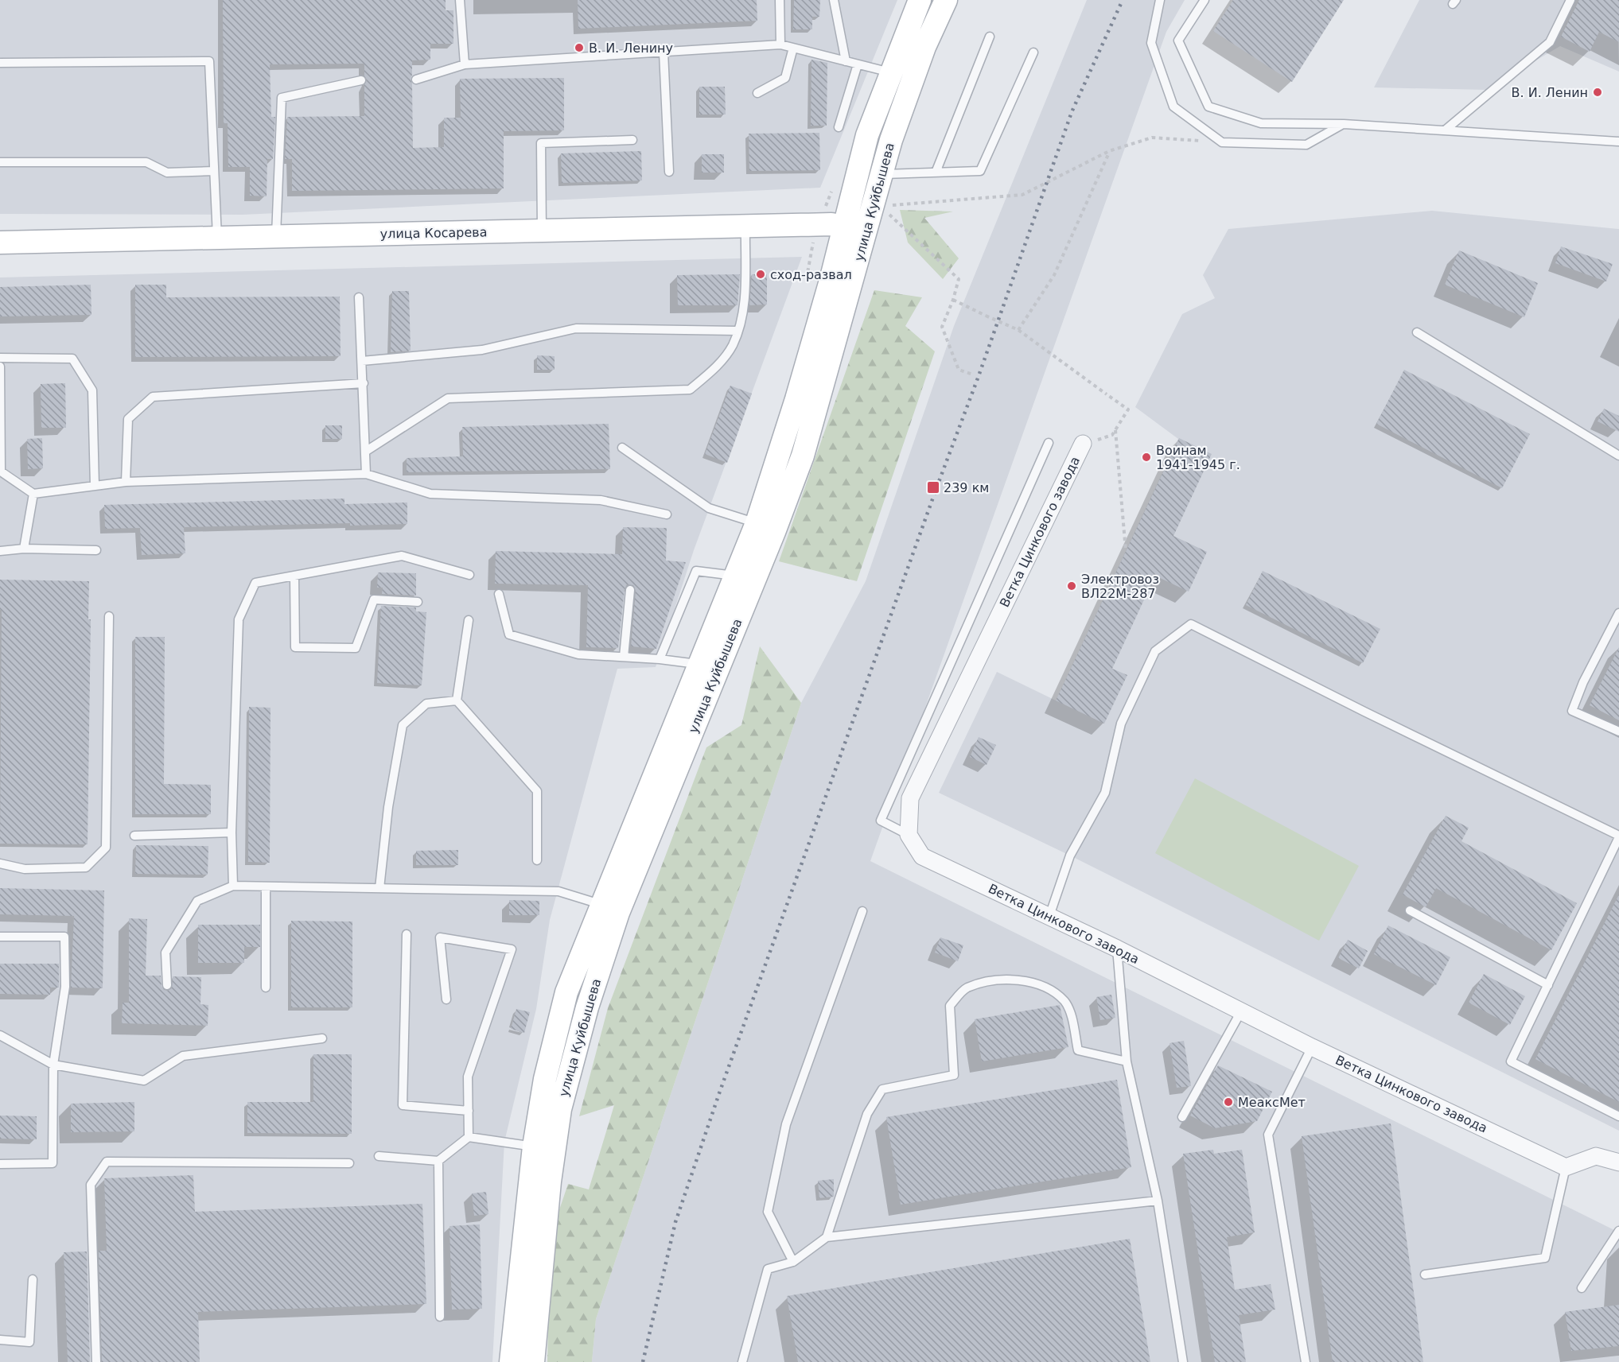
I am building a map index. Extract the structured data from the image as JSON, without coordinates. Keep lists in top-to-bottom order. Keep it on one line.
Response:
{"streets":{"main road":["улица Куйбышева","улица Косарева"],"street":["Ветка Цинкового завода"]},"crossings":[["улица Куйбышева","улица Косарева"]],"places":{"other":["В. И. Ленину","В. И. Ленин","сход-развал","Воинам 1941-1945 г.","Электровоз ВЛ22М-287","МеаксМет"],"transit":["239 км"]}}
